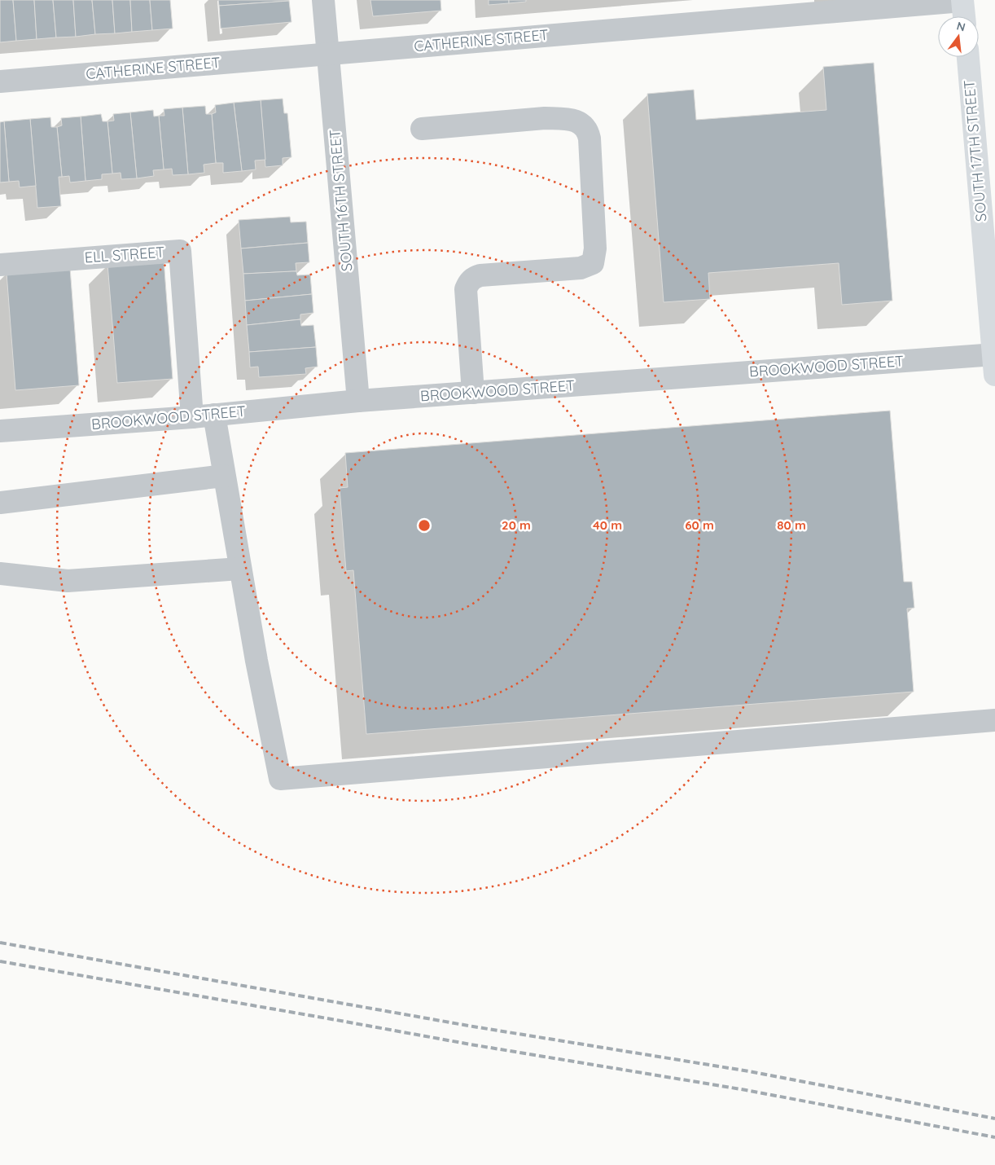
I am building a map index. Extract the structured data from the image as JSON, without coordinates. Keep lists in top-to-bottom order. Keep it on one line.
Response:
{"streets":{"main road":["SOUTH 17TH STREET"],"street":["CATHERINE STREET","SOUTH 16TH STREET","ELL STREET","BROOKWOOD STREET"]},"crossings":[["CATHERINE STREET","SOUTH 16TH STREET"],["SOUTH 17TH STREET","BROOKWOOD STREET"],["SOUTH 16TH STREET","BROOKWOOD STREET"],["ELL STREET","BROOKWOOD STREET"]],"north":"top","rings":["20 m","40 m","60 m","80 m"]}
